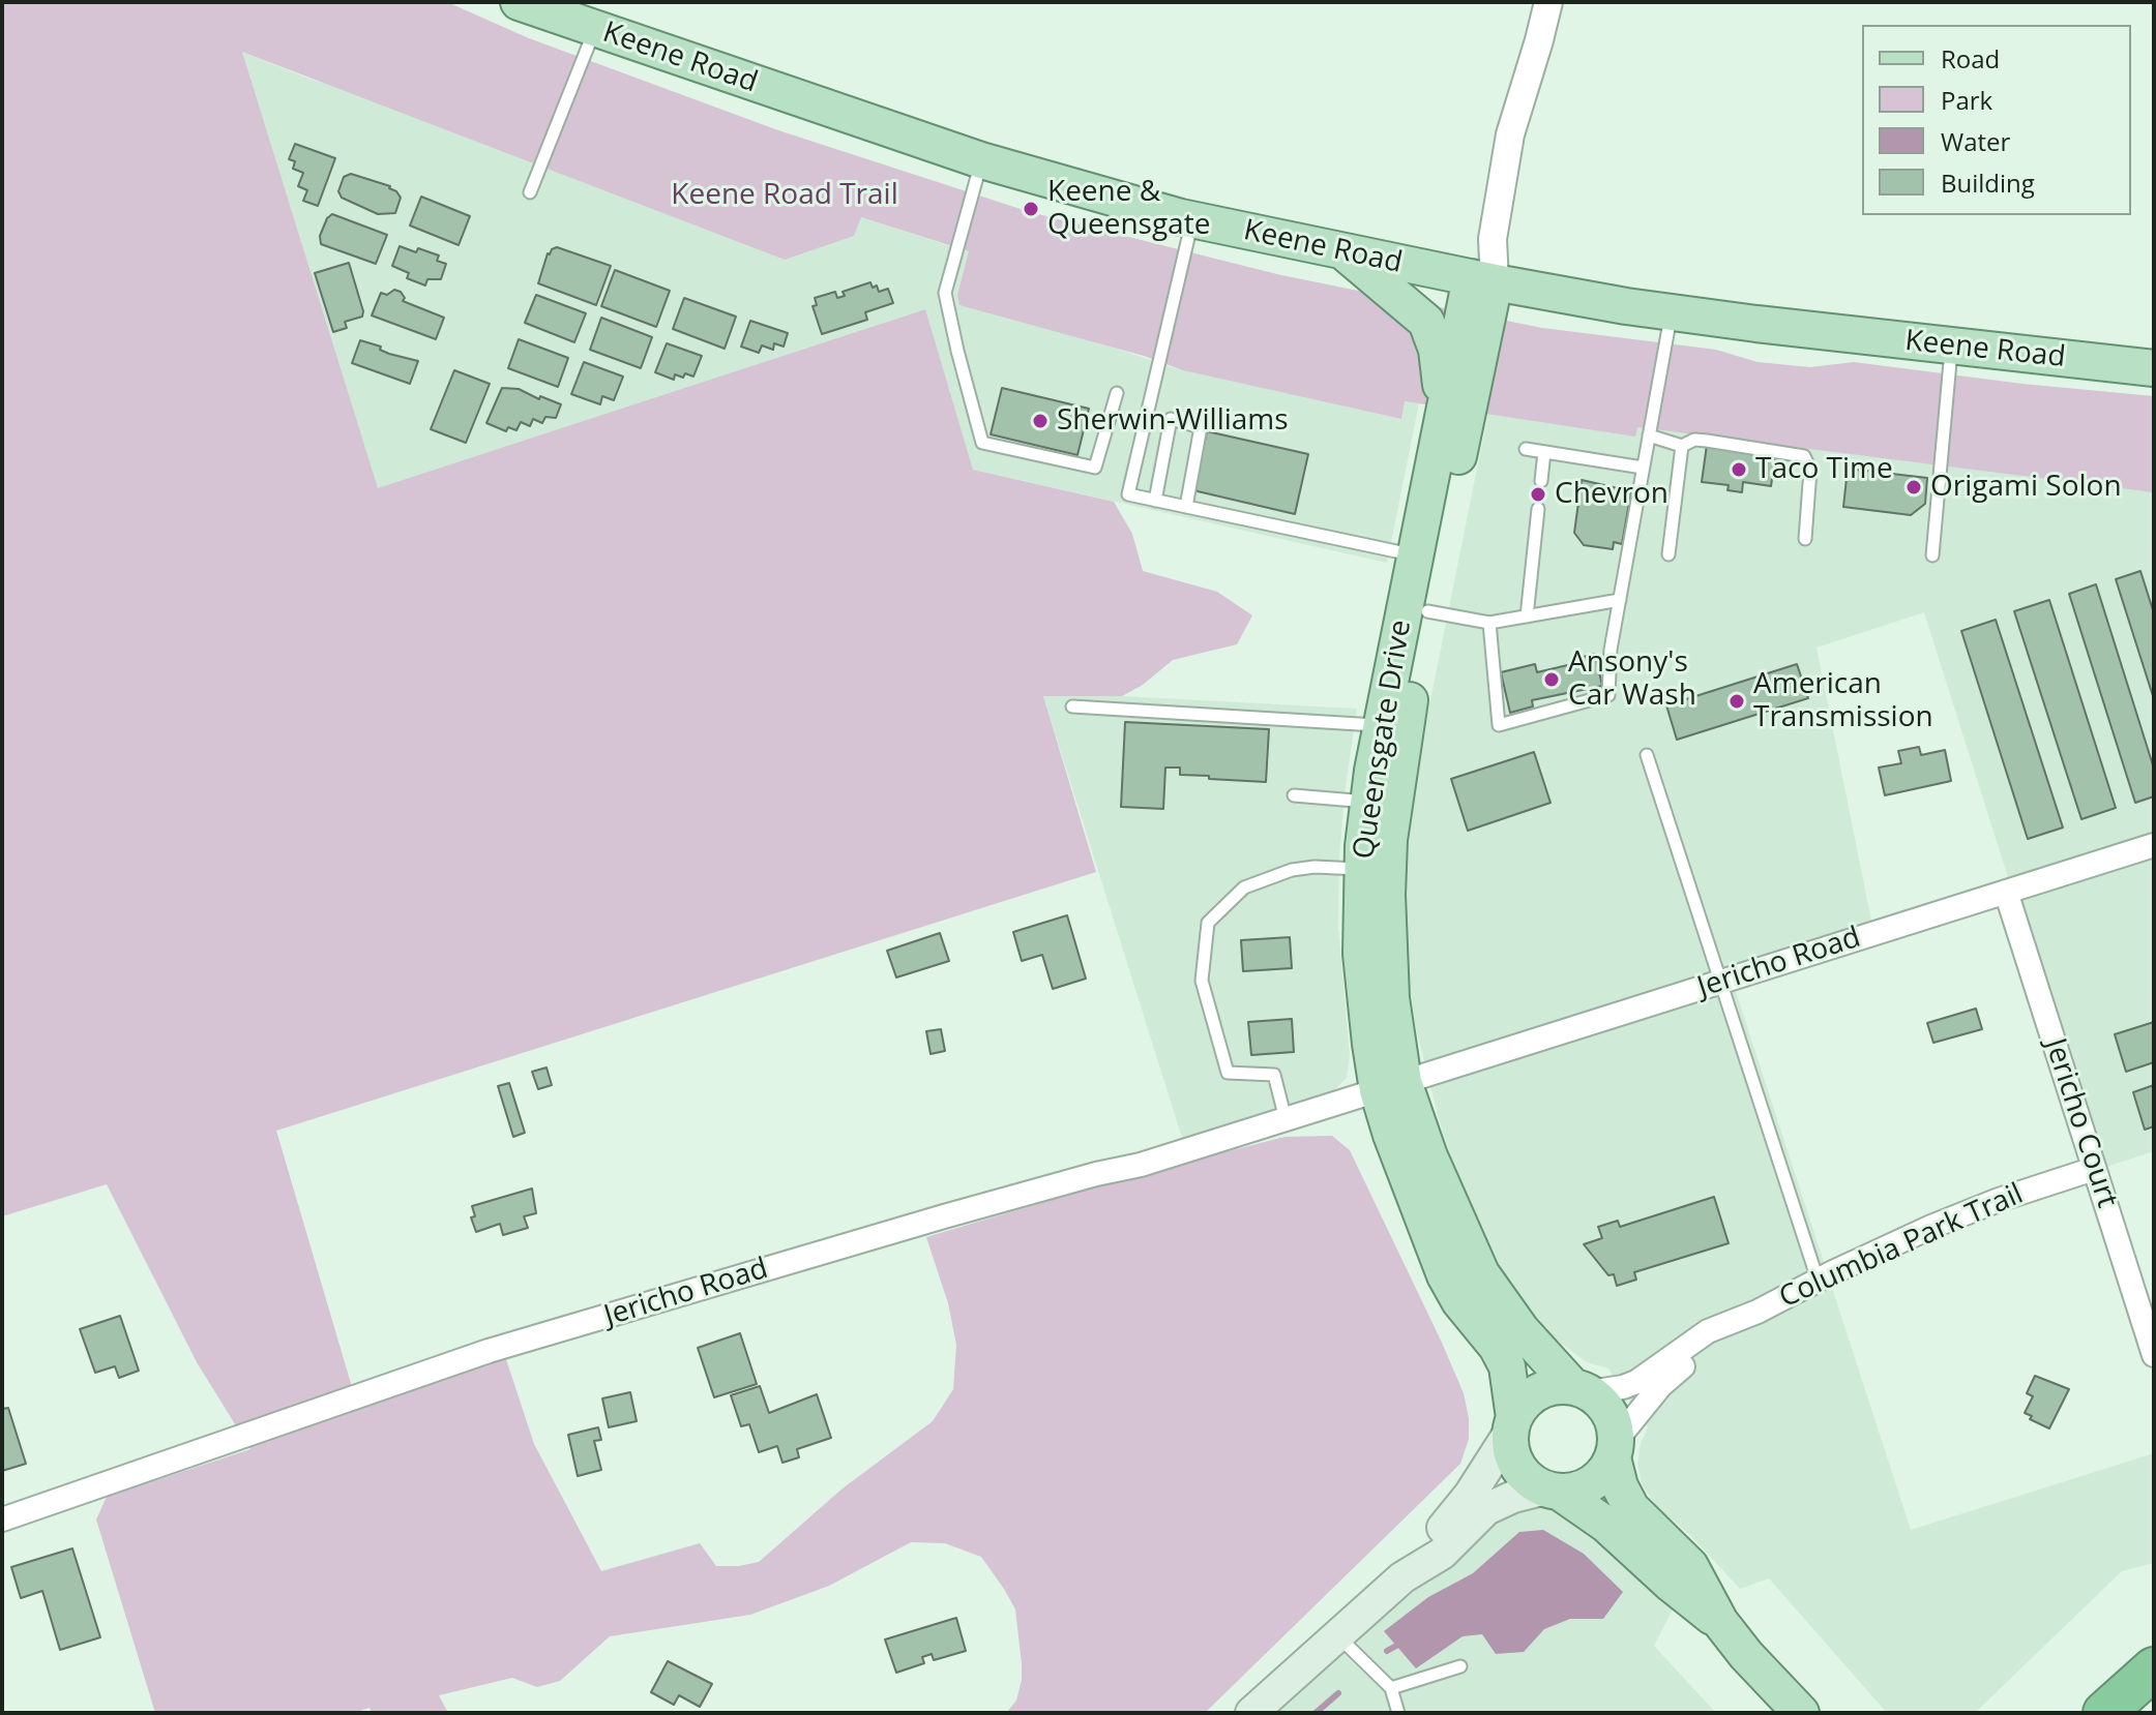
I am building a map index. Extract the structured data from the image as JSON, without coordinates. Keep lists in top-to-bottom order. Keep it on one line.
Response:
{"streets":{"main road":["Keene Road","Queensgate Drive"],"street":["Jericho Road","Jericho Court","Columbia Park Trail"]},"crossings":[["Keene Road","Queensgate Drive"],["Queensgate Drive","Jericho Road"],["Queensgate Drive","Columbia Park Trail"],["Jericho Road","Jericho Court"],["Jericho Court","Columbia Park Trail"]],"parks":["Keene Road Trail"],"places":["Keene & Queensgate","Sherwin-Williams","Taco Time","Origami Solon","Chevron","Ansony's Car Wash","American Transmission"],"legend":["Road","Park","Water","Building"]}
